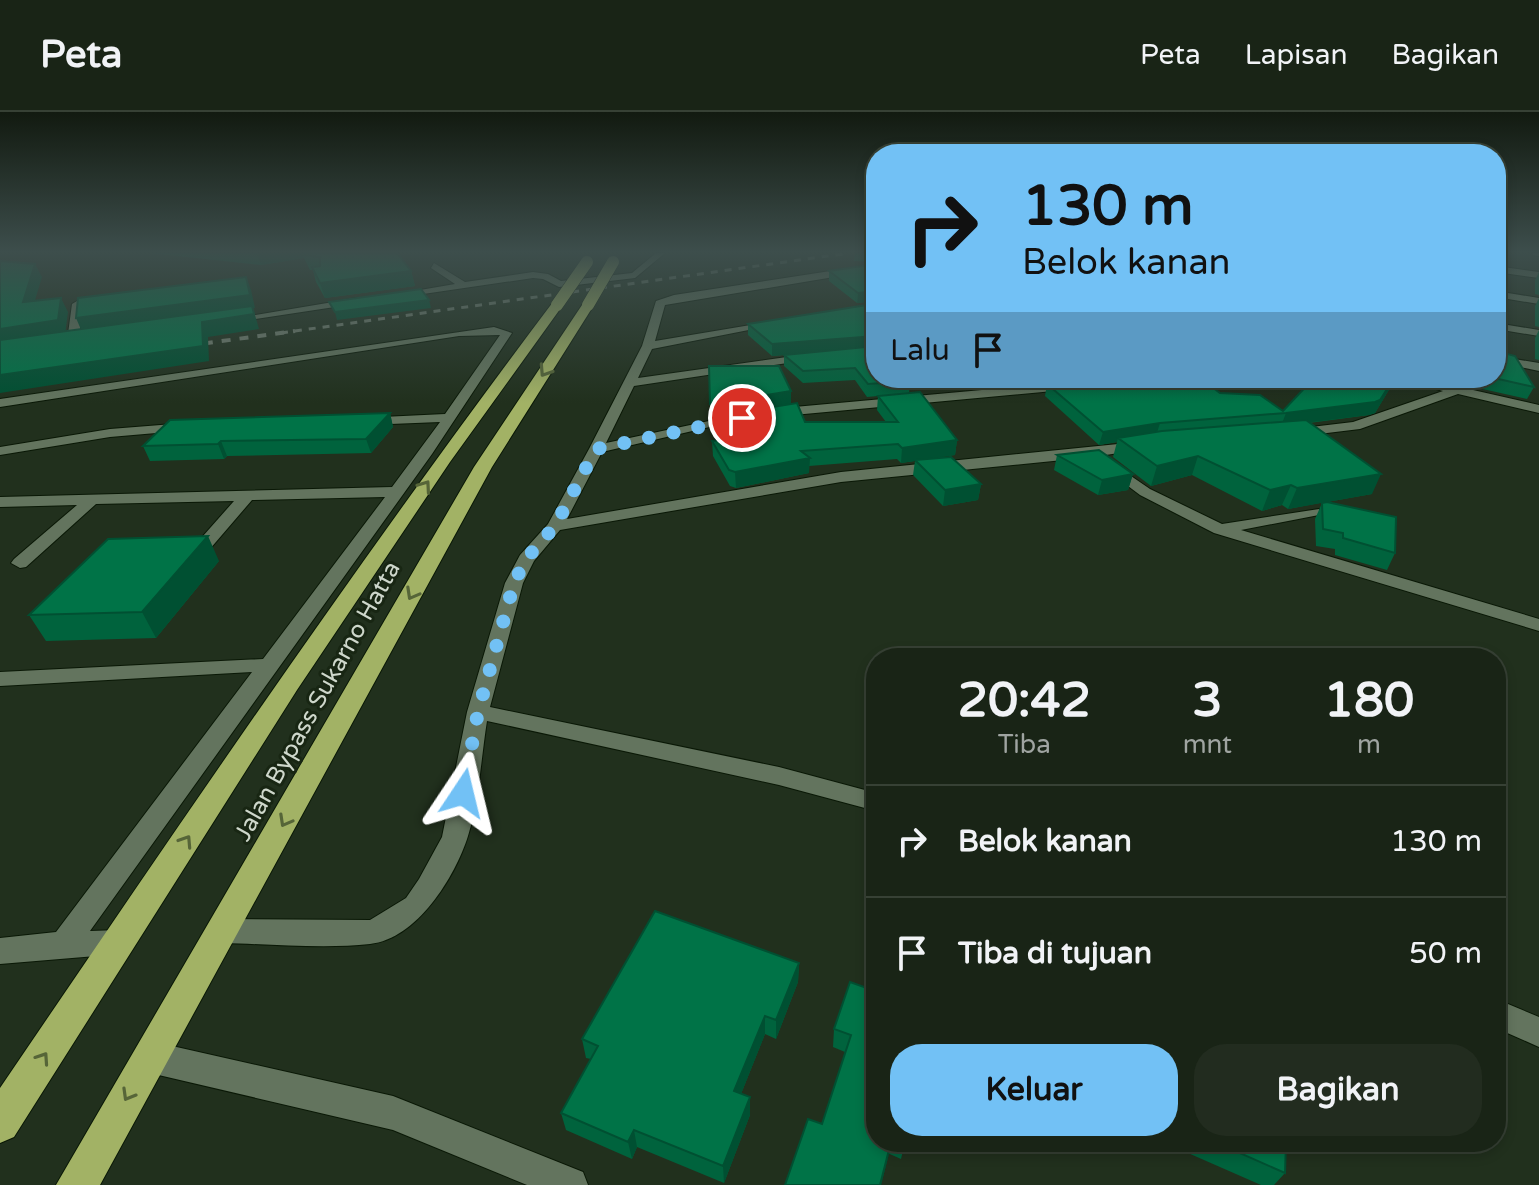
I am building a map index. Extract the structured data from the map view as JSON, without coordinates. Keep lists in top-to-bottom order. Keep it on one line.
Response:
{"streets":{"highway":["Jalan Bypass Sukarno Hatta"]},"page":{"header":"Peta","nav":["Peta","Lapisan","Bagikan"],"turn":["130 m","Belok kanan"],"then":"Lalu","eta":["20:42","Tiba","3","mnt","180","m"],"list":[{"name":"Belok kanan","value":"130 m"},{"name":"Tiba di tujuan","value":"50 m"}],"buttons":["Keluar","Bagikan"]}}
